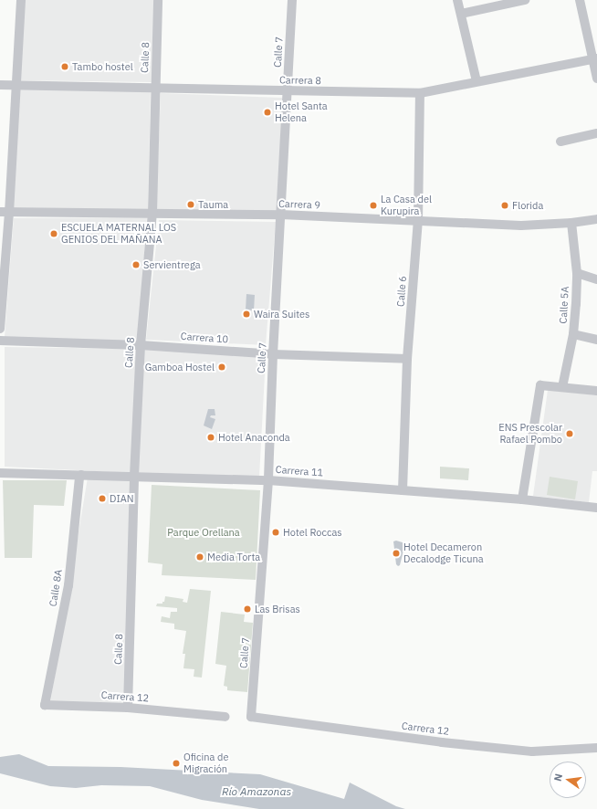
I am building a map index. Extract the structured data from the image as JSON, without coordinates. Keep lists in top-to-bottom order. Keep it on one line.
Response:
{"streets":{"street":["Calle 7","Calle 8","Carrera 8","Carrera 9","Calle 6","Calle 5A","Carrera 10","Carrera 11","Calle 8A","Carrera 12"]},"crossings":[["Calle 7","Carrera 8"],["Calle 7","Carrera 9"],["Calle 7","Carrera 10"],["Calle 7","Carrera 11"],["Calle 7","Carrera 12"],["Calle 8","Carrera 8"],["Calle 8","Carrera 9"],["Calle 8","Carrera 10"],["Calle 8","Carrera 11"],["Calle 8","Carrera 12"],["Carrera 8","Calle 6"],["Carrera 9","Calle 6"],["Carrera 9","Calle 5A"],["Calle 6","Carrera 10"],["Calle 6","Carrera 11"],["Carrera 11","Calle 8A"],["Calle 8A","Carrera 12"]],"water":["Río Amazonas"],"parks":["Parque Orellana"],"places":["Tambo hostel","Hotel Santa Helena","Tauma","La Casa del Kurupira","Florida","ESCUELA MATERNAL LOS GENIOS DEL MAÑANA","Servientrega","Waira Suites","Gamboa Hostel","ENS Prescolar Rafael Pombo","Hotel Anaconda","DIAN","Hotel Roccas","Hotel Decameron Decalodge Ticuna","Media Torta","Las Brisas","Oficina de Migración"],"north":"left"}
